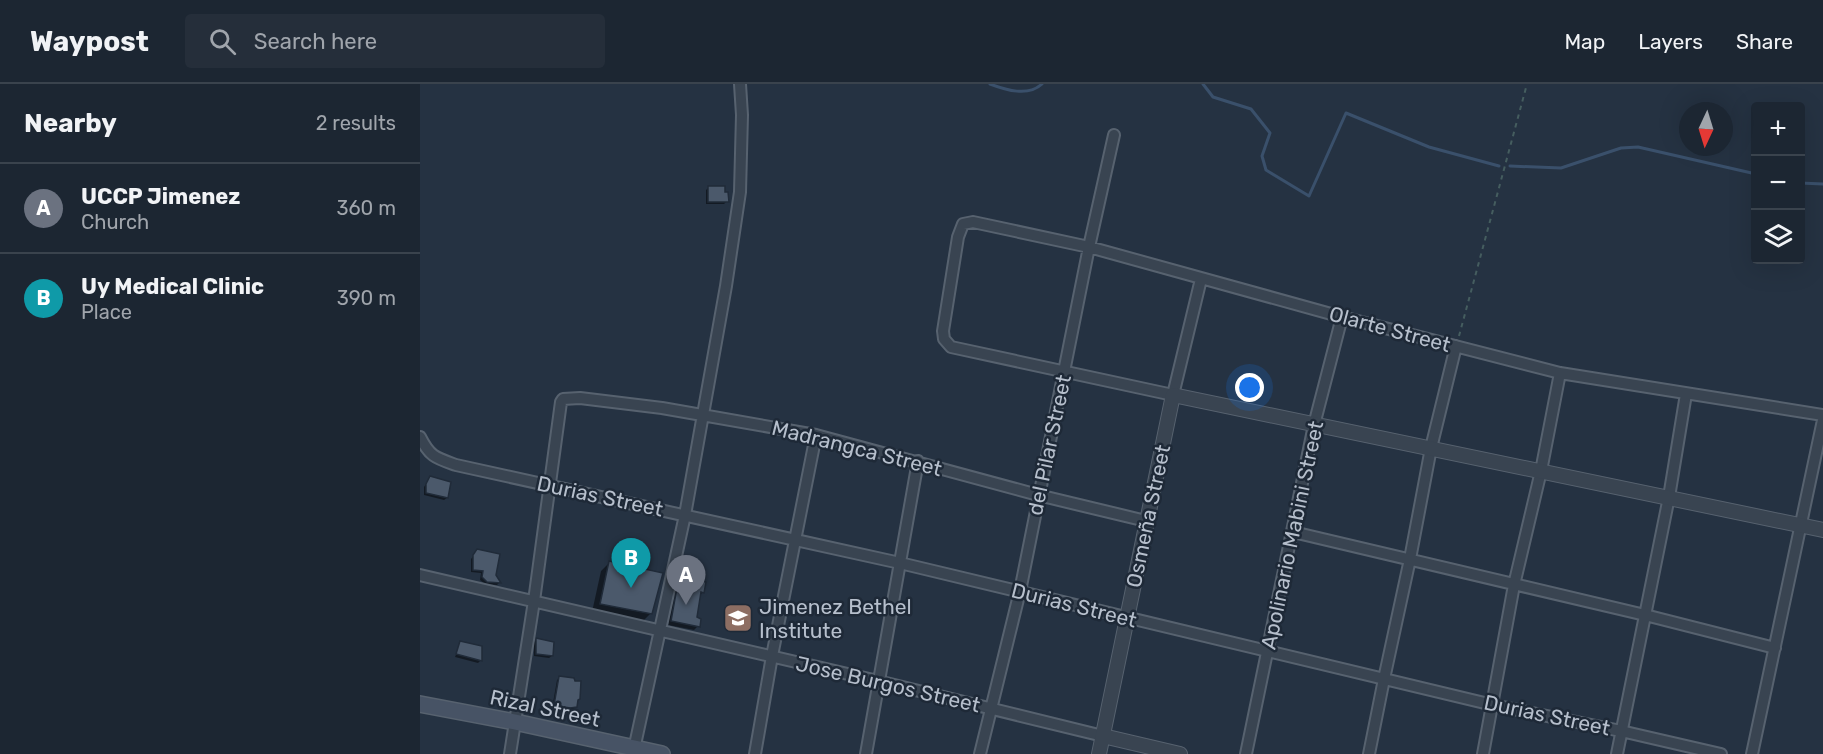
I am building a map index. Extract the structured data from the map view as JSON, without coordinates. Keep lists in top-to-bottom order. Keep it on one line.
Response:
{"streets":{"main road":["Rizal Street"],"street":["Olarte Street","del Pilar Street","Madrangca Street","Durias Street","Osmeña Street","Apolinario Mabini Street","Jose Burgos Street"]},"crossings":[["Olarte Street","del Pilar Street"],["Olarte Street","Osmeña Street"],["Olarte Street","Apolinario Mabini Street"],["del Pilar Street","Madrangca Street"],["del Pilar Street","Durias Street"],["del Pilar Street","Jose Burgos Street"],["Madrangca Street","Durias Street"],["Madrangca Street","Osmeña Street"],["Durias Street","Osmeña Street"],["Durias Street","Apolinario Mabini Street"],["Osmeña Street","Jose Burgos Street"]],"places":{"school or university":["Jimenez Bethel Institute"]},"north":"bottom","page":{"header":"Waypost","search":"Search here","nav":["Map","Layers","Share"],"heading":["Nearby","2 results"],"map_buttons":["+","−"],"list":[{"mark":"A","name":"UCCP Jimenez","note":"Church","value":"360 m"},{"mark":"B","name":"Uy Medical Clinic","note":"Place","value":"390 m"}],"pins":["B","A"]}}
